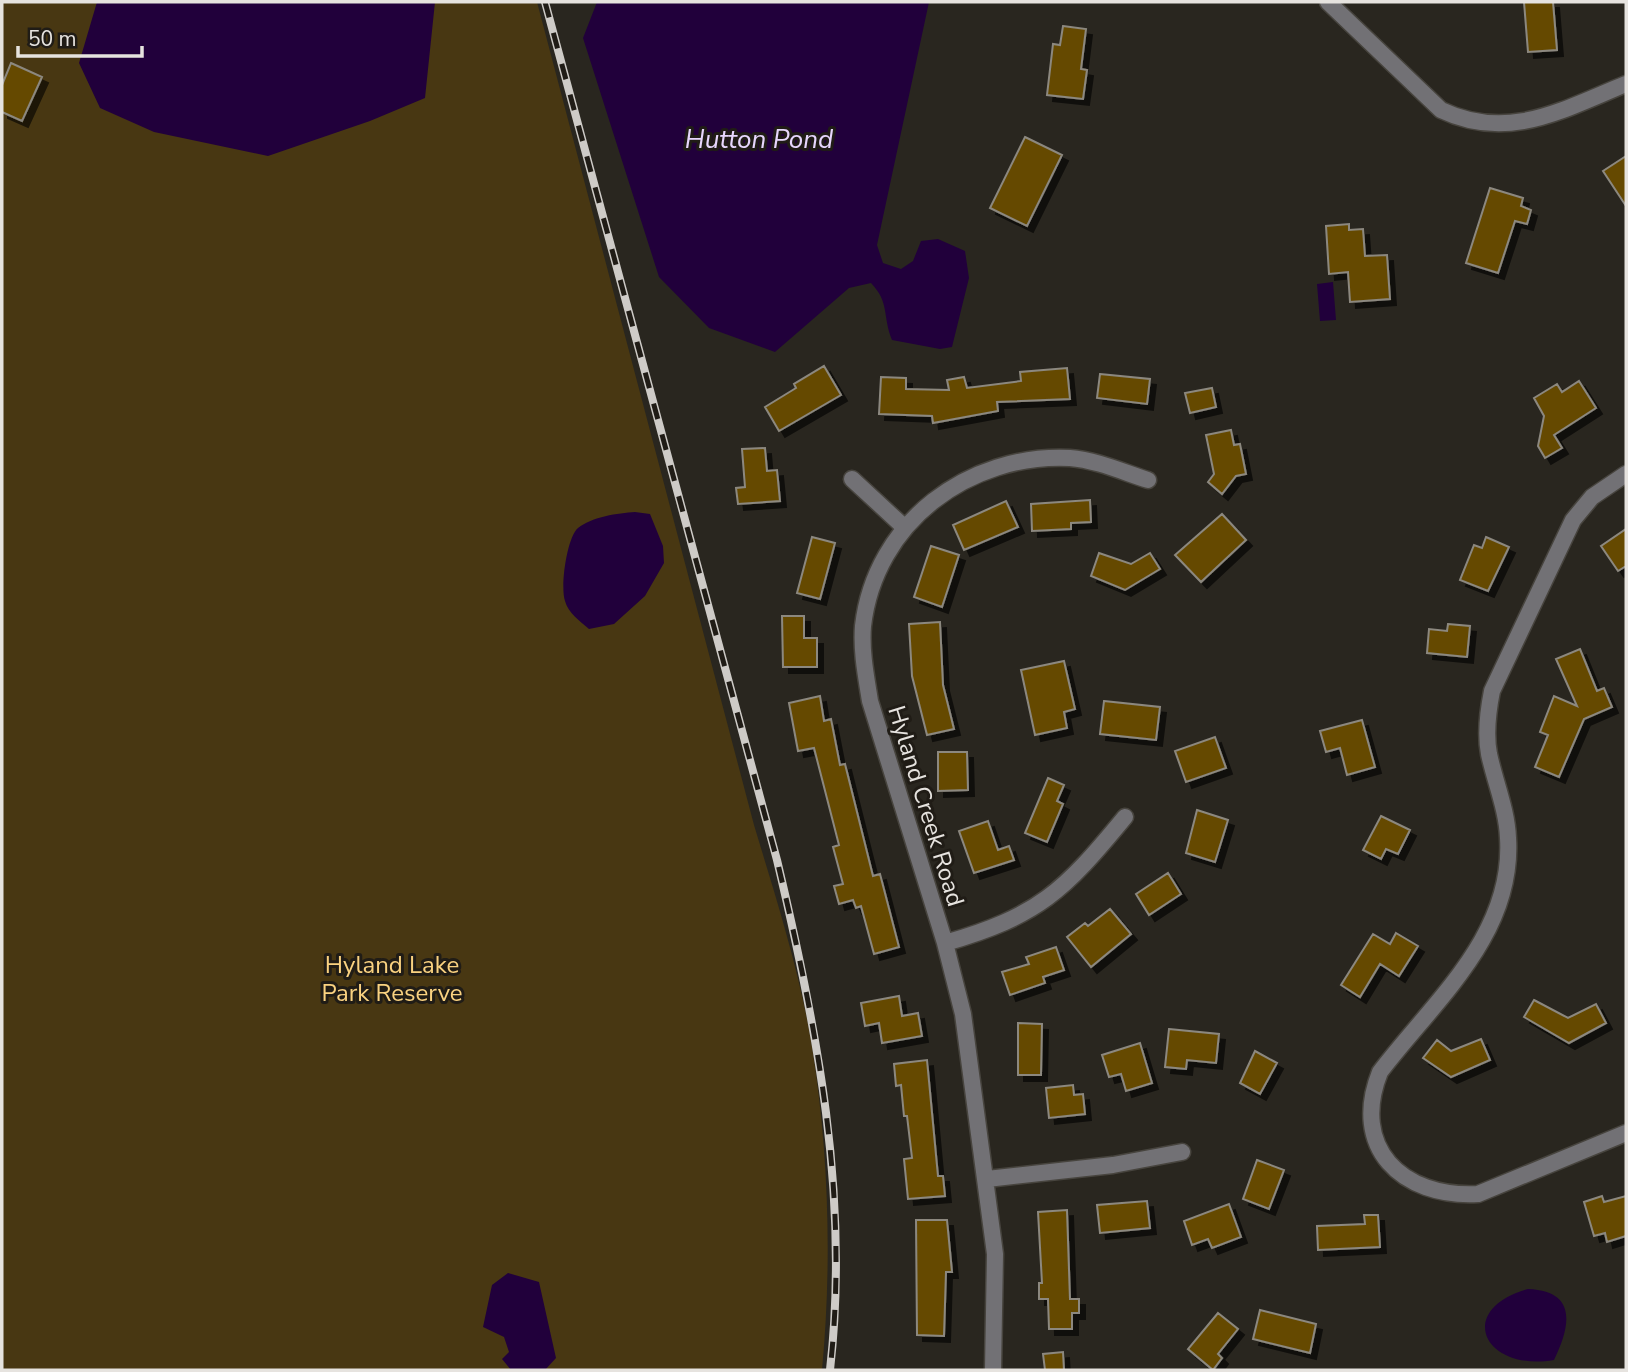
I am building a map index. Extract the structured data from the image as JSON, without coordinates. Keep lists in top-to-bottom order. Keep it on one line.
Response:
{"streets":{"street":["Hyland Creek Road"]},"water":["Hutton Pond"],"parks":["Hyland Lake Park Reserve"],"scale_bar":"50 m"}
